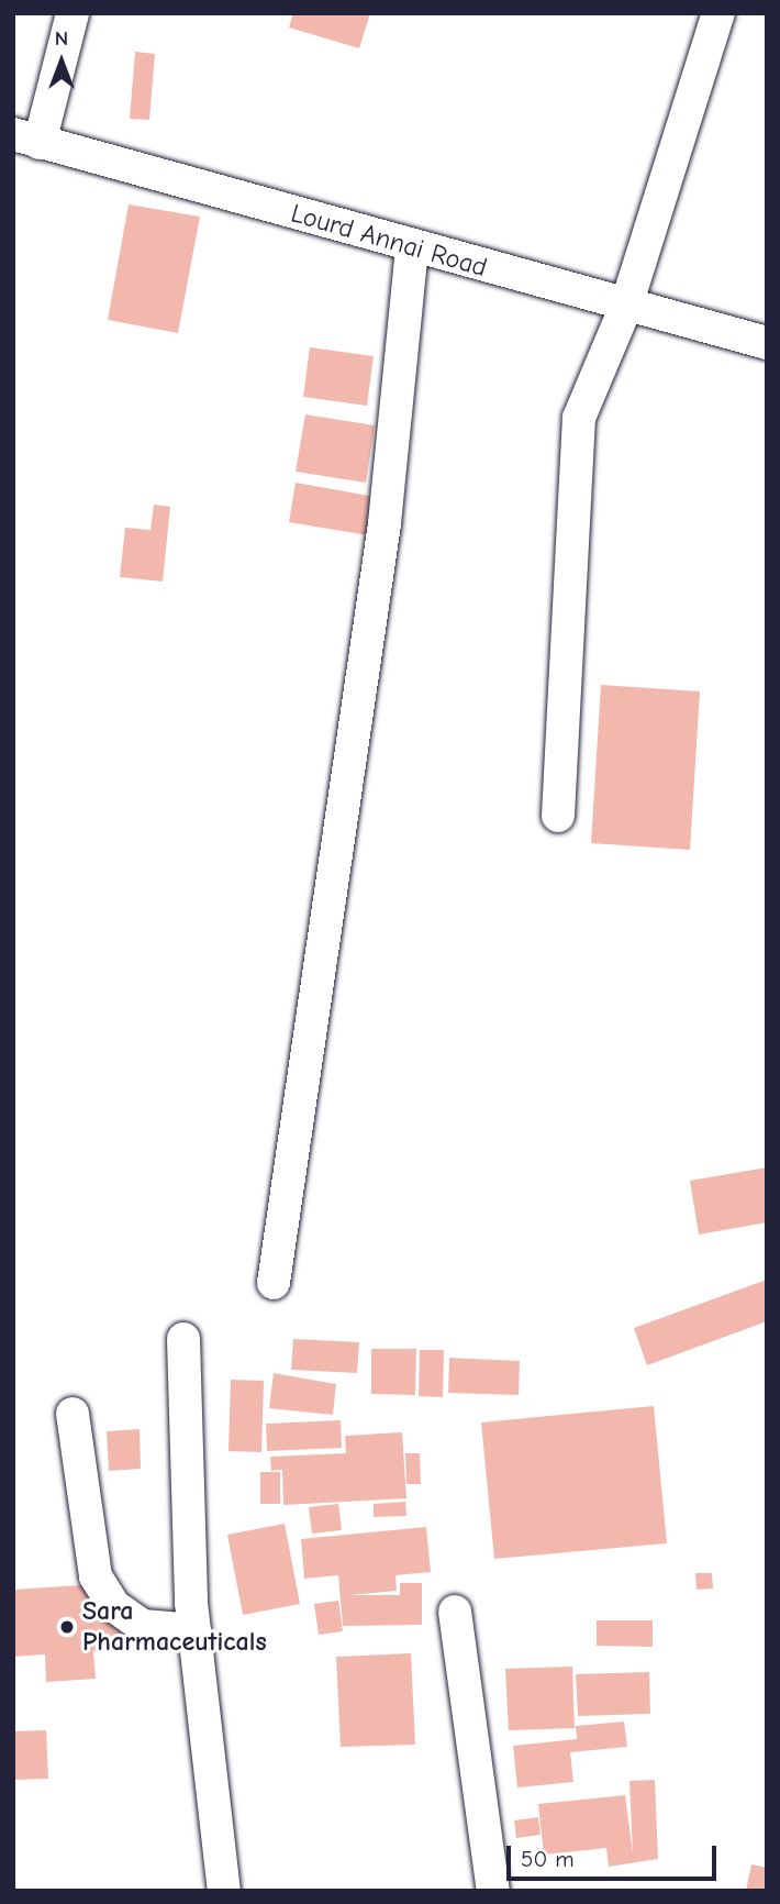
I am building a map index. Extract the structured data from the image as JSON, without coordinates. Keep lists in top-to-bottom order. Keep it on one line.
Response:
{"streets":{"street":["Lourd Annai Road"]},"places":["Sara Pharmaceuticals"],"scale_bar":"50 m","north":"top"}
